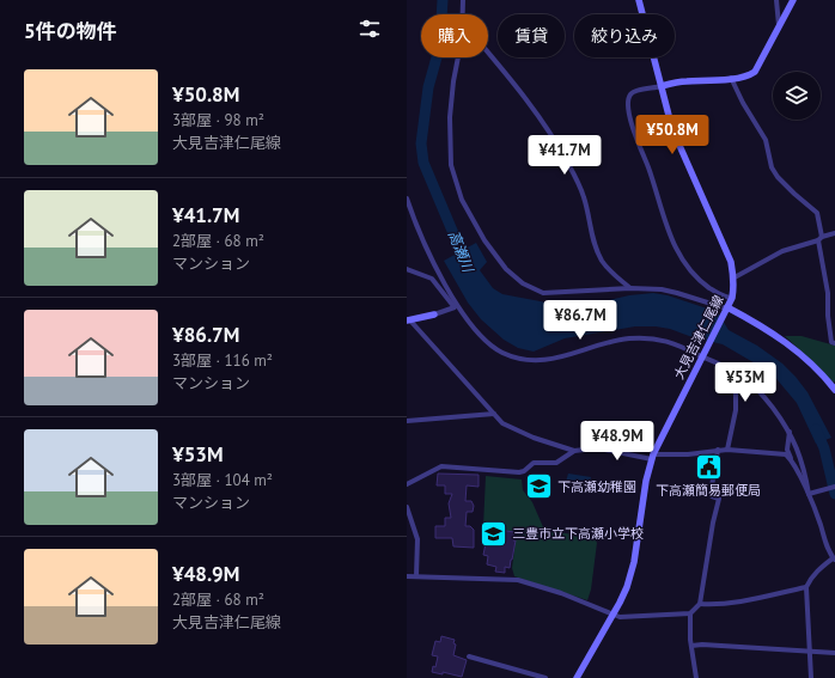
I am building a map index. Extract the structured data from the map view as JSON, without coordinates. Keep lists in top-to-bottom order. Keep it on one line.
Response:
{"streets":{"main road":["大見吉津仁尾線"]},"water":["高瀬川"],"places":{"public building":["下高瀬簡易郵便局"],"school or university":["下高瀬幼稚園","三豊市立下高瀬小学校"]},"page":{"heading":"5件の物件","chip":["購入","賃貸","絞り込み"],"list":[{"name":"¥50.8M","note":"3部屋 · 98 m² · 大見吉津仁尾線"},{"name":"¥41.7M","note":"2部屋 · 68 m² · マンション"},{"name":"¥86.7M","note":"3部屋 · 116 m² · マンション"},{"name":"¥53M","note":"3部屋 · 104 m² · マンション"},{"name":"¥48.9M","note":"2部屋 · 68 m² · 大見吉津仁尾線"}],"price":["¥50.8M","¥41.7M","¥86.7M","¥53M","¥48.9M"]}}
